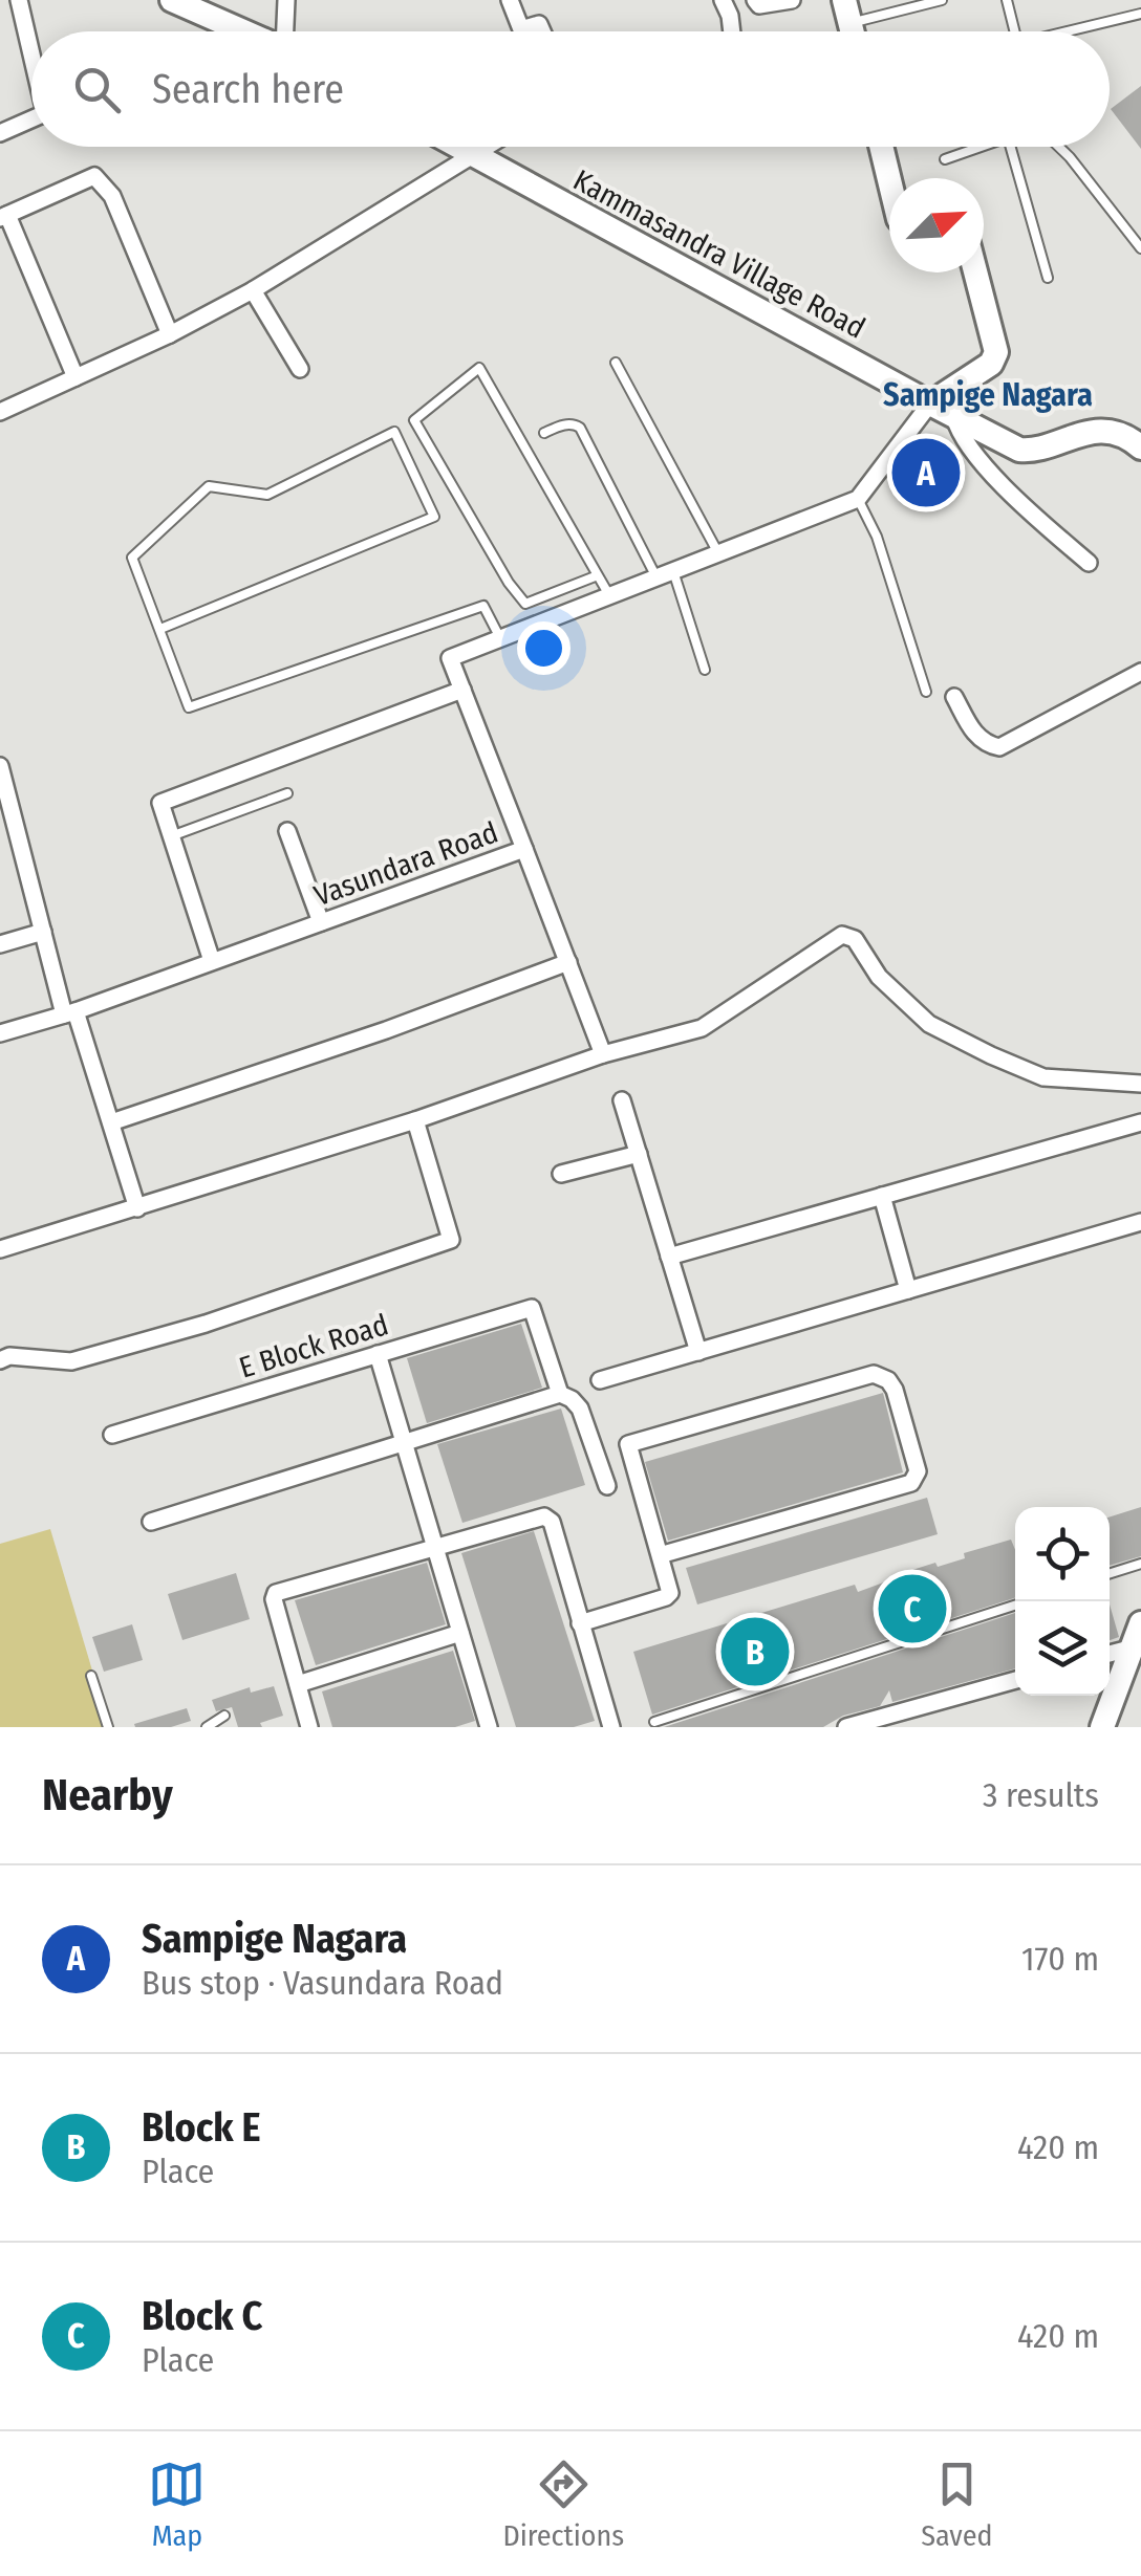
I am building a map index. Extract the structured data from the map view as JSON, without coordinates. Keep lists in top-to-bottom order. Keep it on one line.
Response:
{"streets":{"street":["Kammasandra Village Road","Vasundara Road","E Block Road"]},"districts":["Sampige Nagara"],"north":"top right","page":{"search":"Search here","pins":["A","C","B"],"heading":["Nearby","3 results"],"list":[{"mark":"A","name":"Sampige Nagara","note":"Bus stop · Vasundara Road","value":"170 m"},{"mark":"B","name":"Block E","note":"Place","value":"420 m"},{"mark":"C","name":"Block C","note":"Place","value":"420 m"}],"nav":["Map","Directions","Saved"]}}
